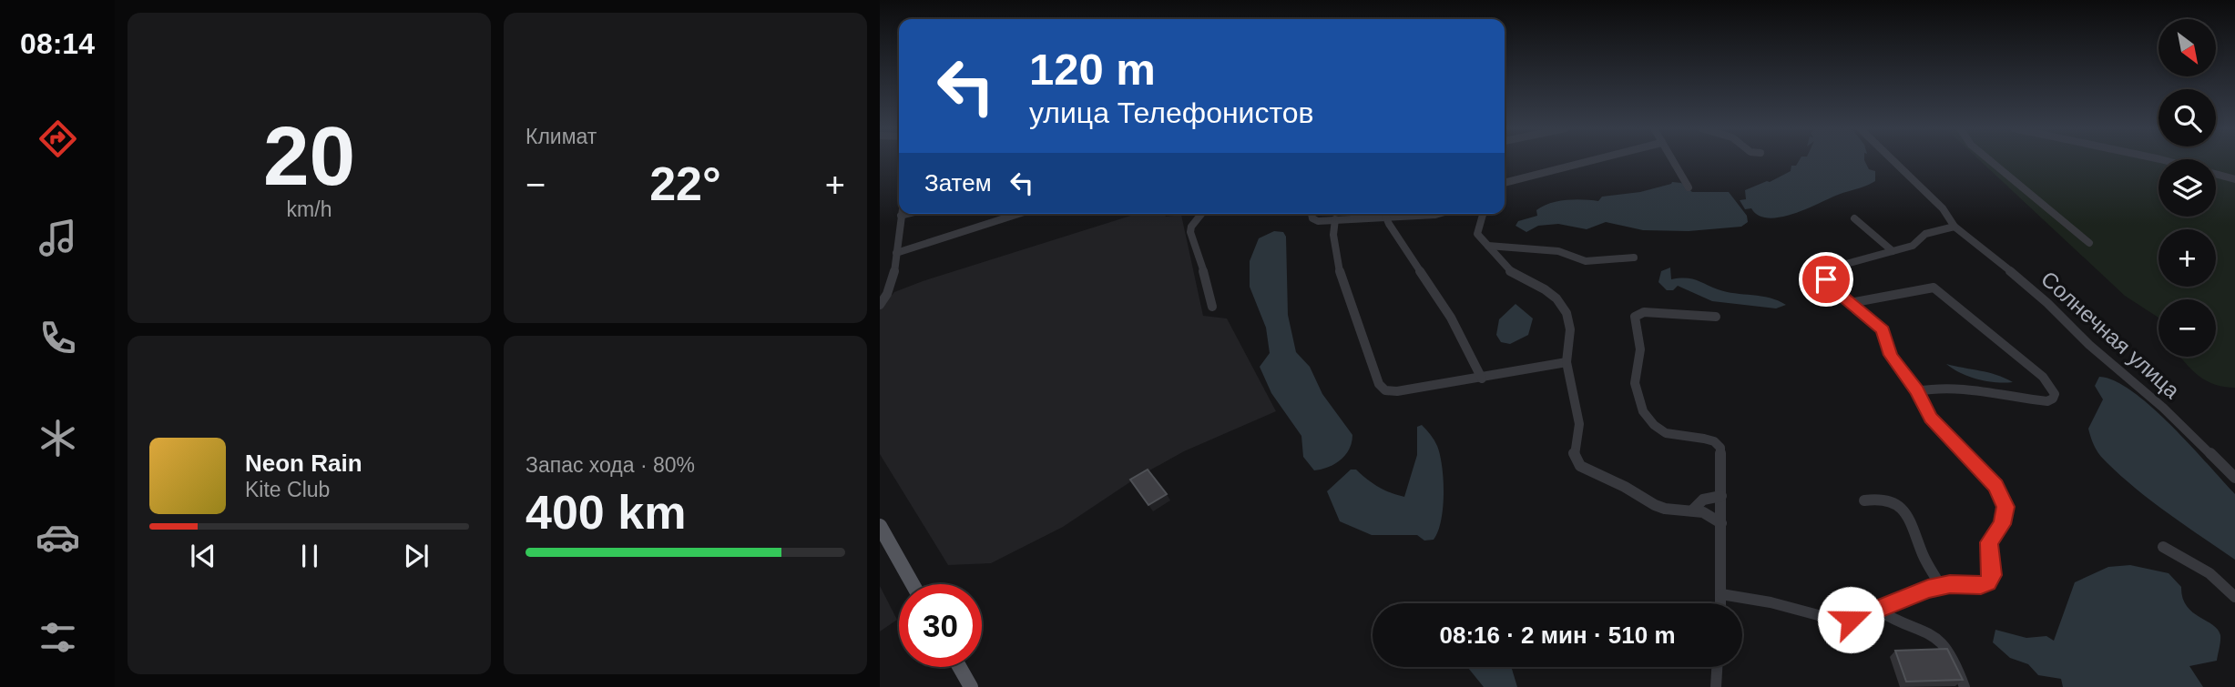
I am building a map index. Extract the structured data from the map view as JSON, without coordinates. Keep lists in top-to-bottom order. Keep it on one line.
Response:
{"streets":{"street":["Солнечная улица"]},"north":"bottom right","page":{"tabs":"08:14","tile":[["20","km/h"],"Климат",["Запас хода · 80%","400 km"]],"map_buttons":["+","−"],"turn":["120 m","улица Телефонистов"],"then":"Затем","heat":["−","22°","+"],"song":["Neon Rain","Kite Club"],"limit":"30","trip":"08:16 · 2 мин · 510 m"}}
